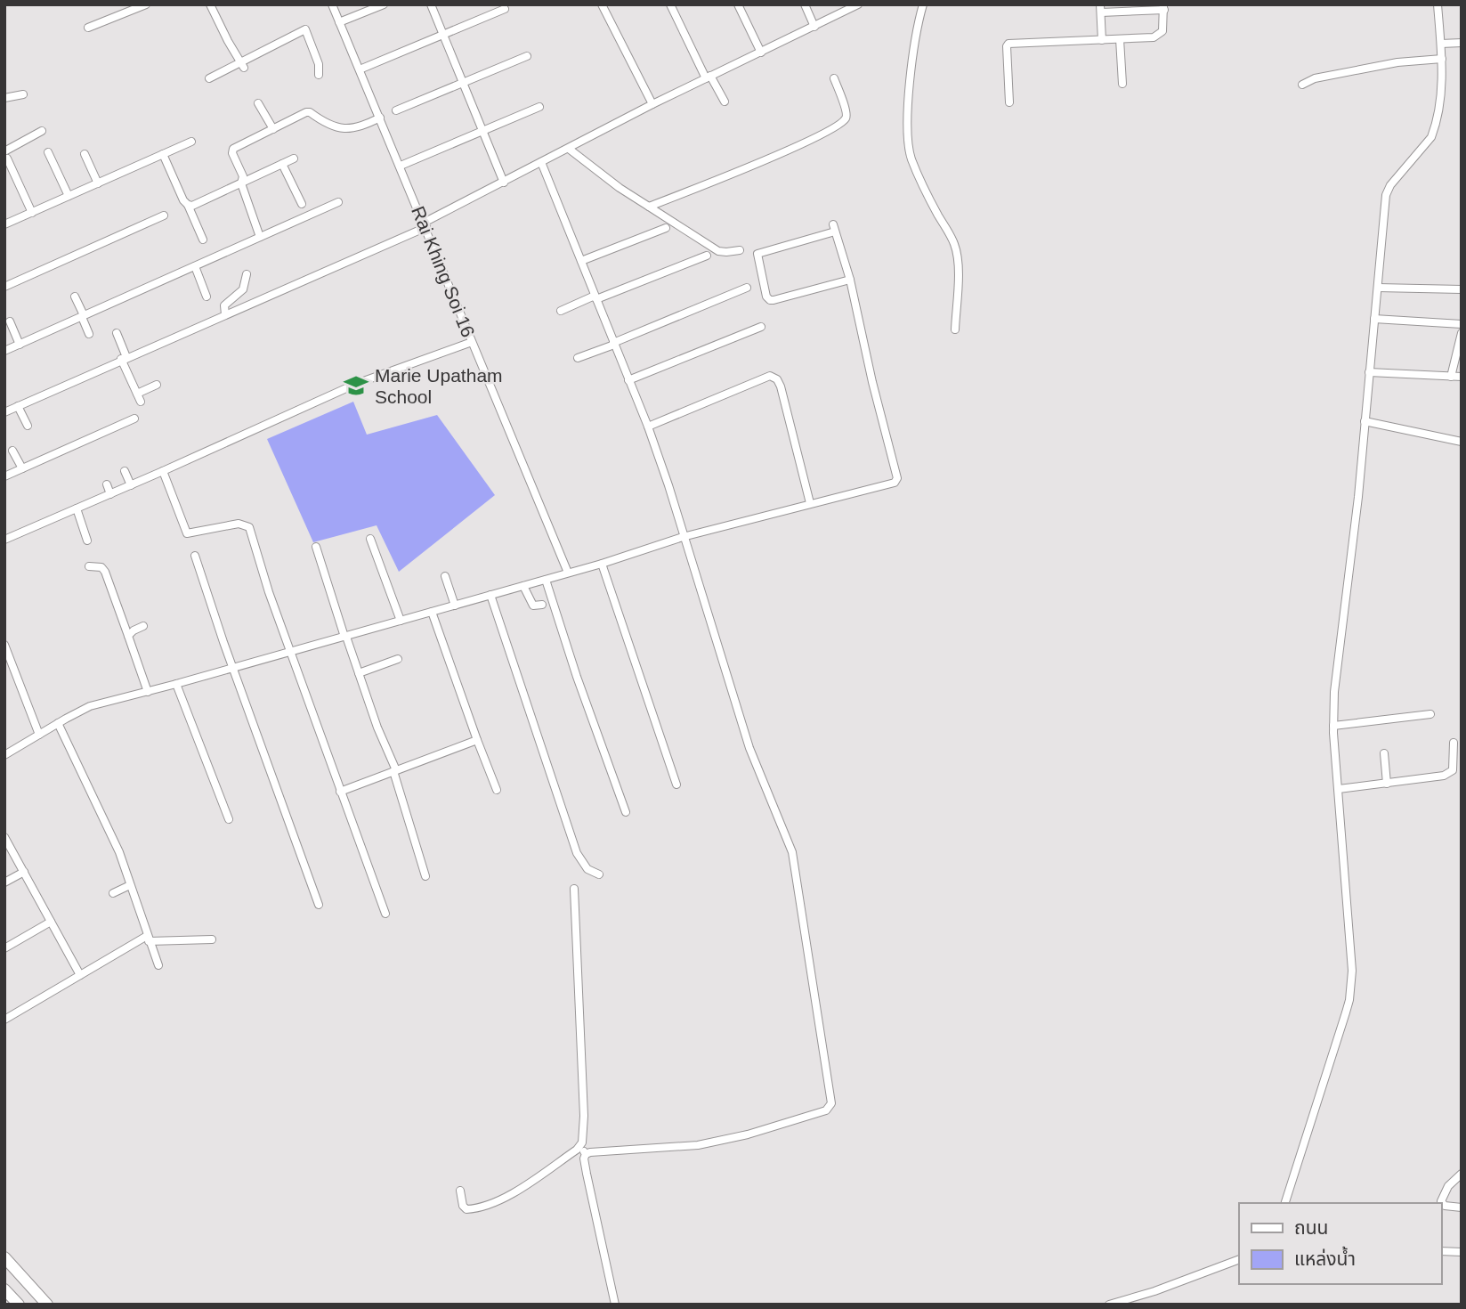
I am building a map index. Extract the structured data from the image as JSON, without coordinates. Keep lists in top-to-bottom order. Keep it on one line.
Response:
{"streets":{"street":["Rai Khing Soi 16"]},"places":{"school or university":["Marie Upatham School"]},"legend":["ถนน","แหล่งน้ำ"]}
